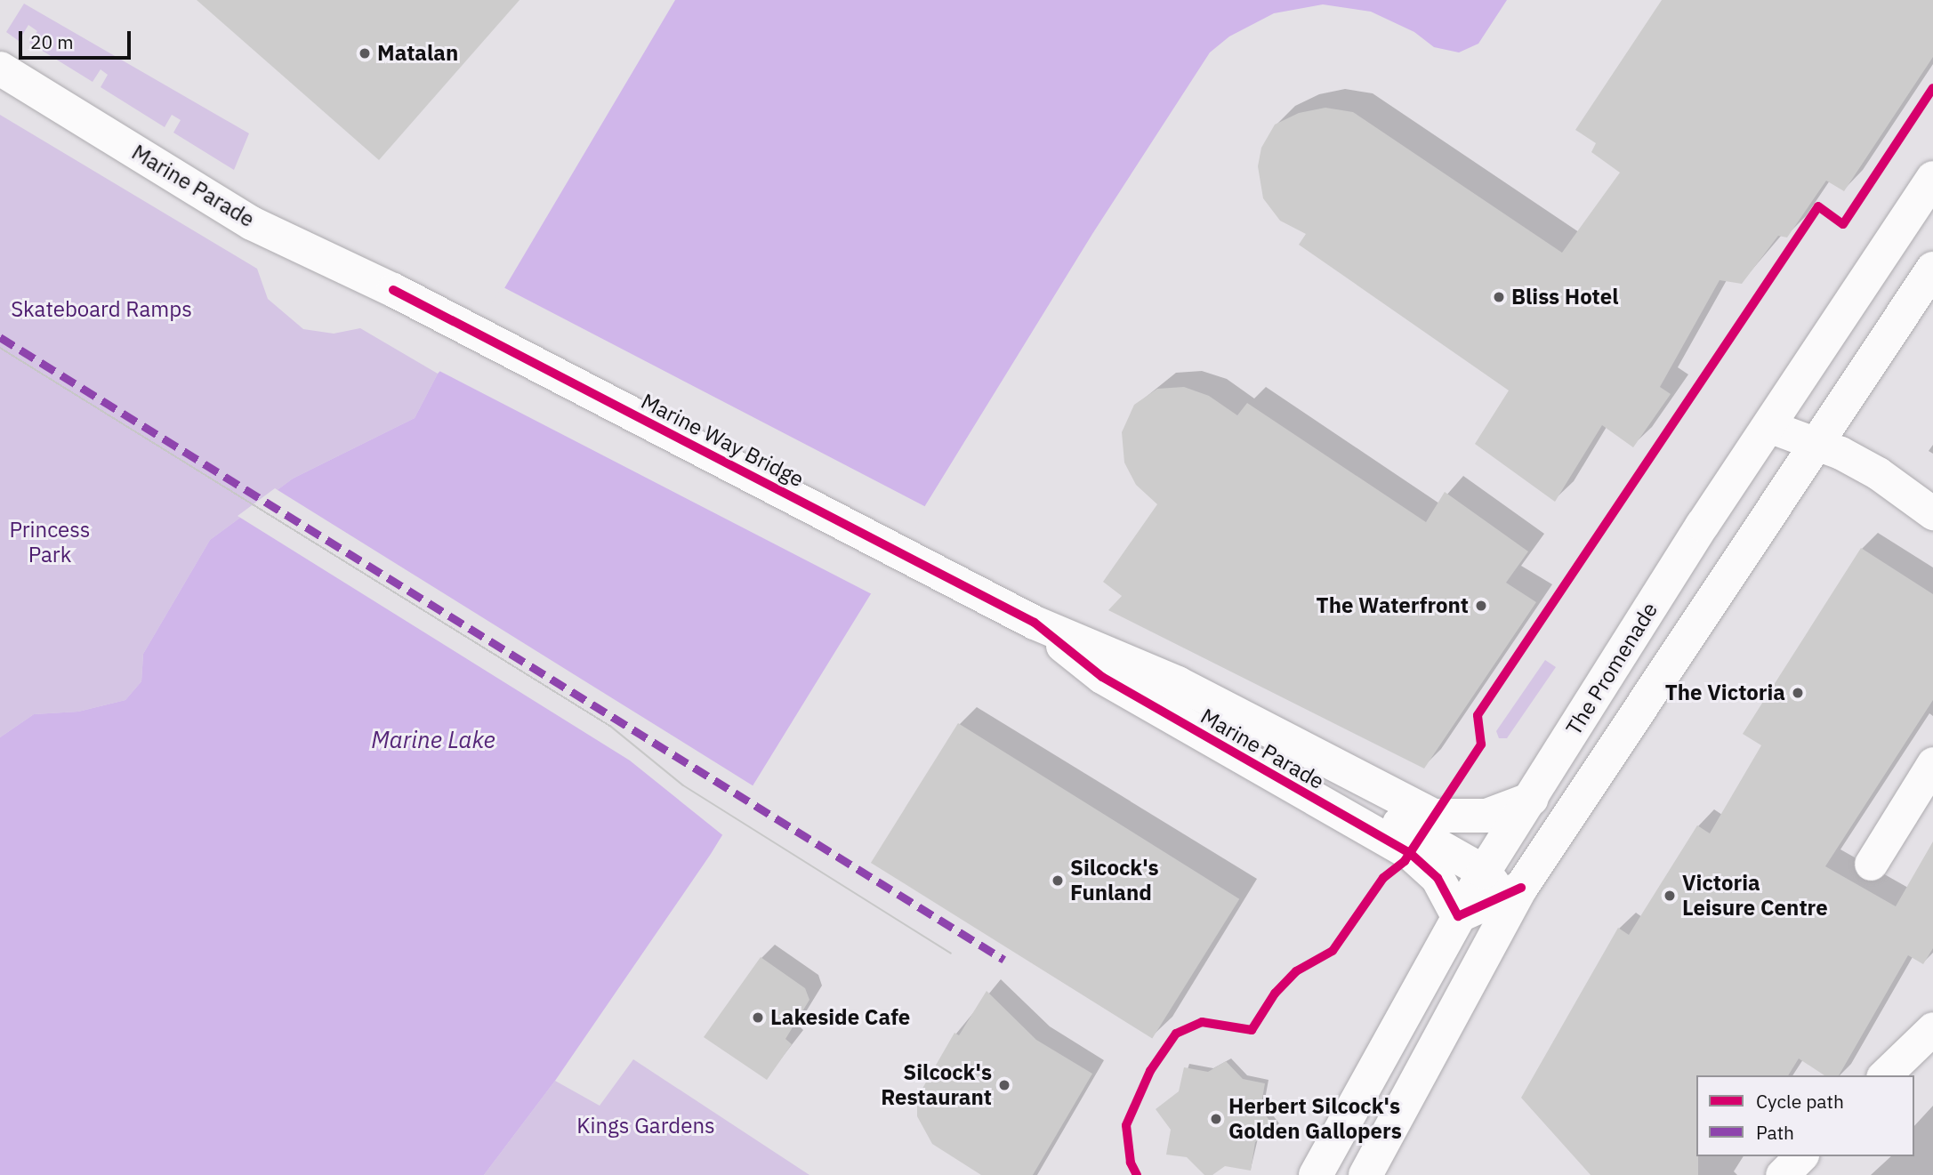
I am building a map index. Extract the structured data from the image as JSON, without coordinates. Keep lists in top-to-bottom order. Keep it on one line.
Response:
{"streets":{"street":["Marine Parade","Marine Way Bridge","The Promenade"]},"crossings":[["Marine Parade","Marine Way Bridge"],["Marine Parade","The Promenade"]],"water":["Marine Lake"],"parks":["Skateboard Ramps","Princess Park","Kings Gardens"],"places":["Matalan","Bliss Hotel","The Waterfront","The Victoria","Silcock's Funland","Victoria Leisure Centre","Lakeside Cafe","Silcock's Restaurant","Herbert Silcock's Golden Gallopers"],"legend":["Cycle path","Path"],"scale_bar":"20 m"}
